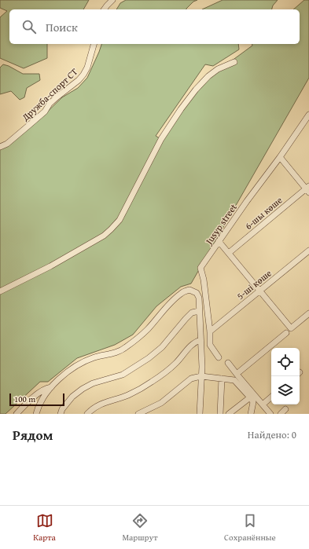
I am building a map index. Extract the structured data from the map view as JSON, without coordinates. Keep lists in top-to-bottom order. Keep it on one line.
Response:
{"streets":{"street":["Дружба-спорт СТ","6-шы көше","Jusyp street","5-ші көше"]},"crossings":[["Jusyp street","5-ші көше"]],"scale_bar":"100 m","page":{"search":"Поиск","scale":"100 m","heading":["Рядом","Найдено: 0"],"nav":["Карта","Маршрут","Сохранённые"]}}
